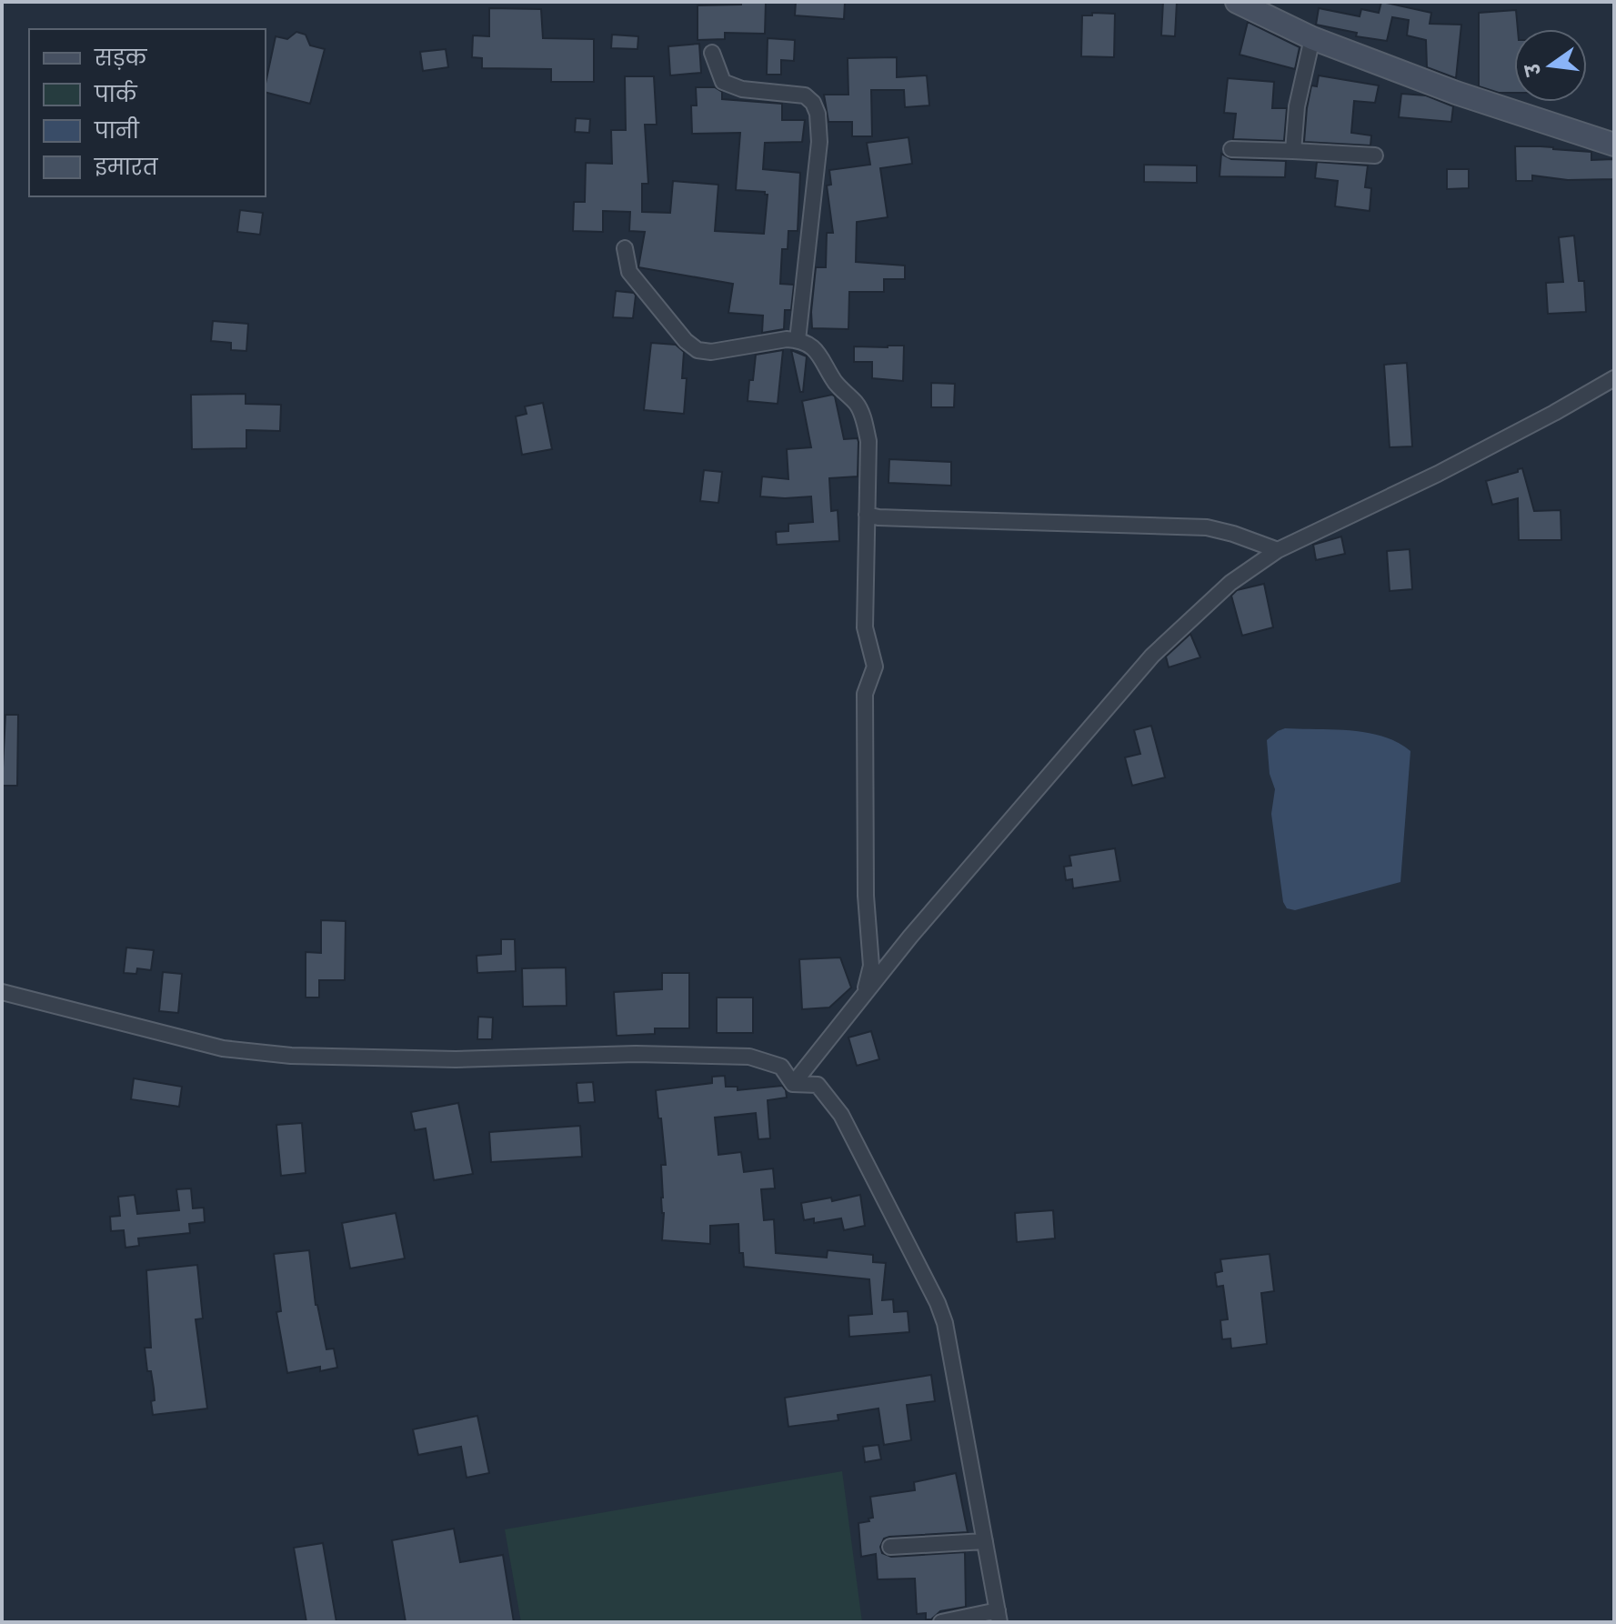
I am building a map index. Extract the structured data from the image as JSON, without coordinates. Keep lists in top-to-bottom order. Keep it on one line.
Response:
{"legend":["सड़क","पार्क","पानी","इमारत"],"north":"left"}
